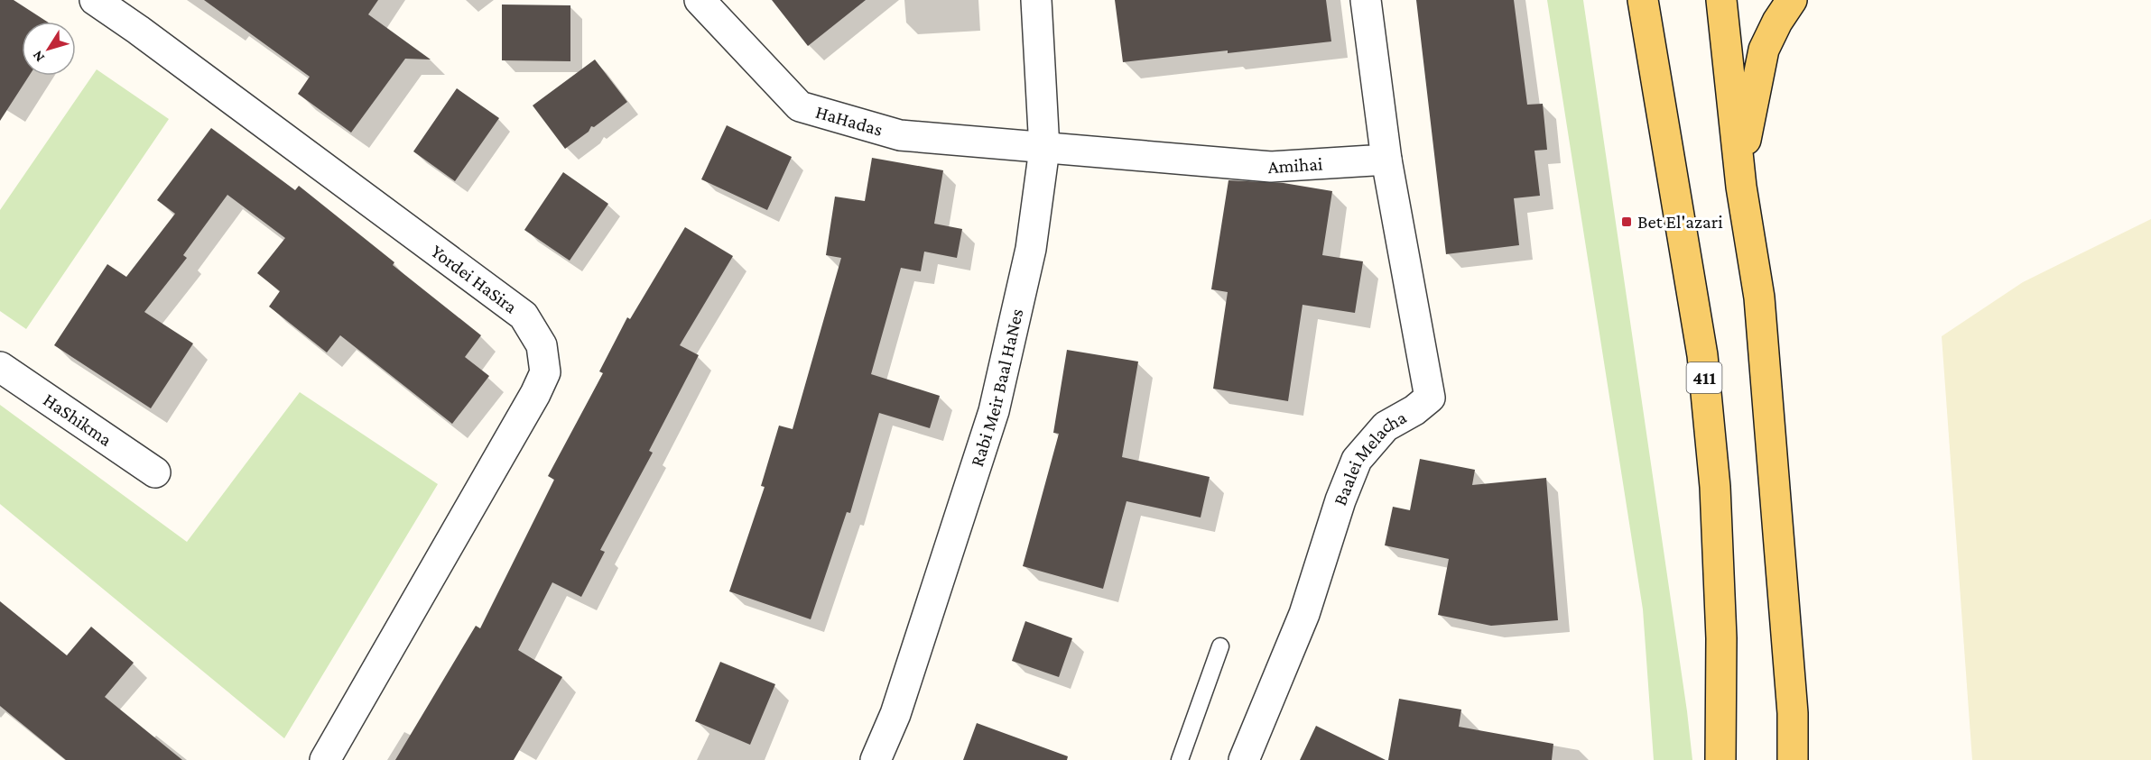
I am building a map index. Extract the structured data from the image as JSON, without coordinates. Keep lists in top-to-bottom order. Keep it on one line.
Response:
{"streets":{"main road":["411"],"street":["HaHadas","Amihai","Yordei HaSira","Rabi Meir Baal HaNes","HaShikma","Baalei Melacha"]},"crossings":[["HaHadas","Amihai"],["HaHadas","Rabi Meir Baal HaNes"],["Amihai","Rabi Meir Baal HaNes"],["Amihai","Baalei Melacha"]],"places":{"transit":["Bet El'azari"]},"north":"bottom left"}
